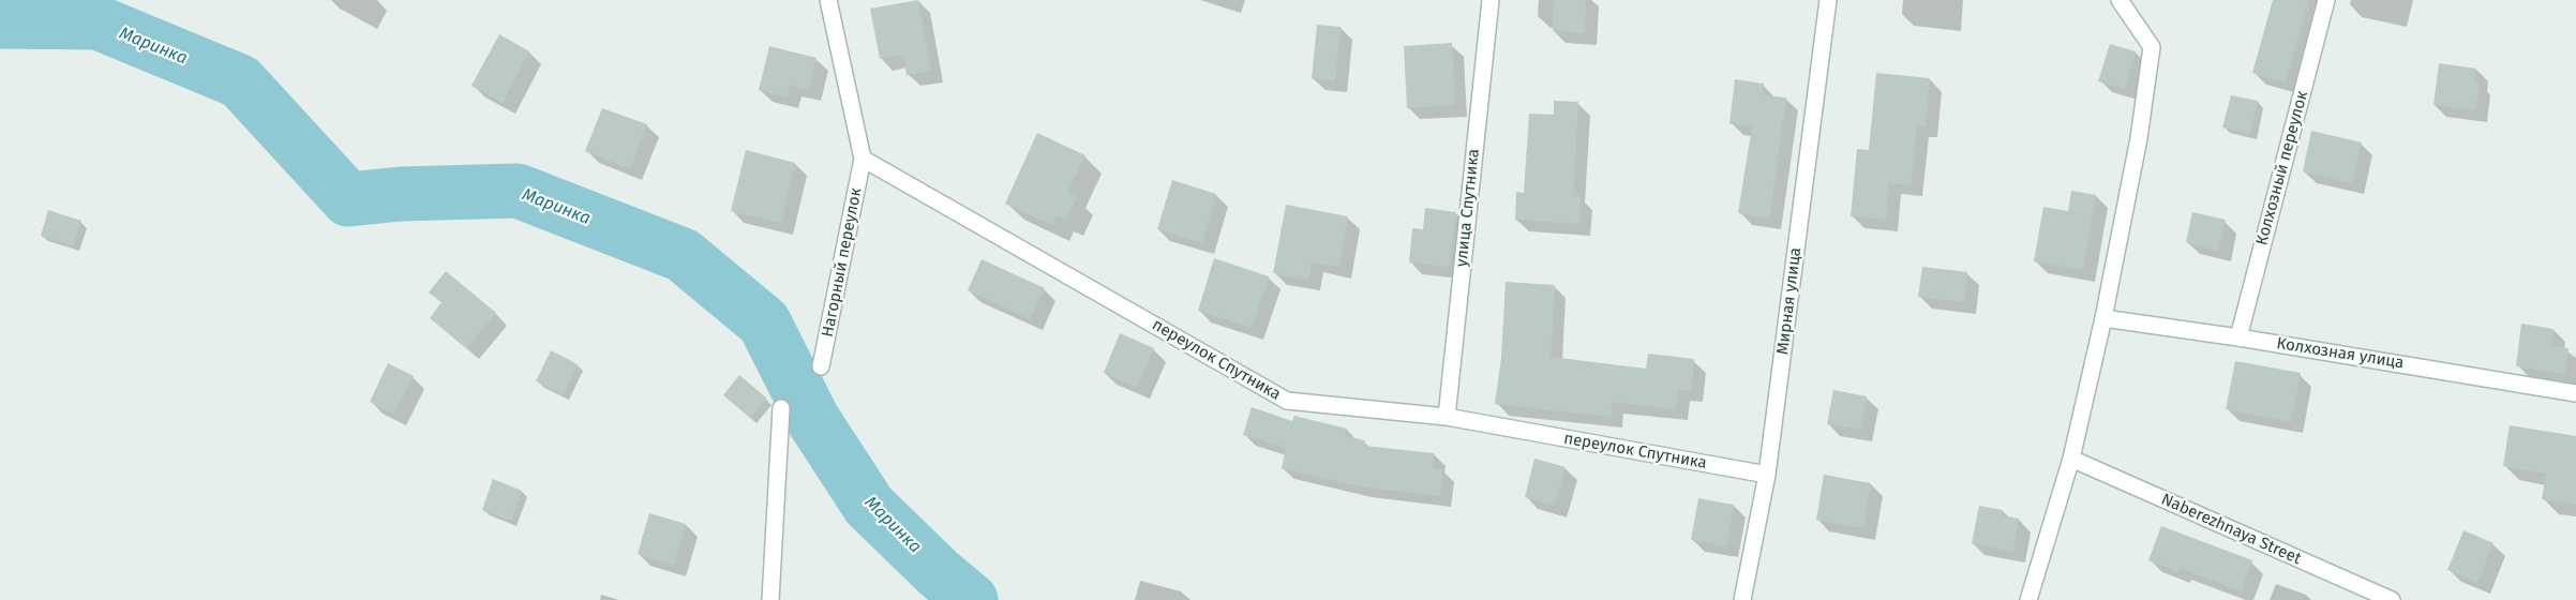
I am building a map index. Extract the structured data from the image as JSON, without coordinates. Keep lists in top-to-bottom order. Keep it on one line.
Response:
{"streets":{"street":["Колхозный переулок","улица Спутника","Нагорный переулок","Мирная улица","Колхозная улица","переулок Спутника","Naberezhnaya Street"]},"crossings":[["Колхозный переулок","Колхозная улица"],["улица Спутника","переулок Спутника"],["Нагорный переулок","переулок Спутника"],["Мирная улица","переулок Спутника"]],"water":["Маринка"]}
